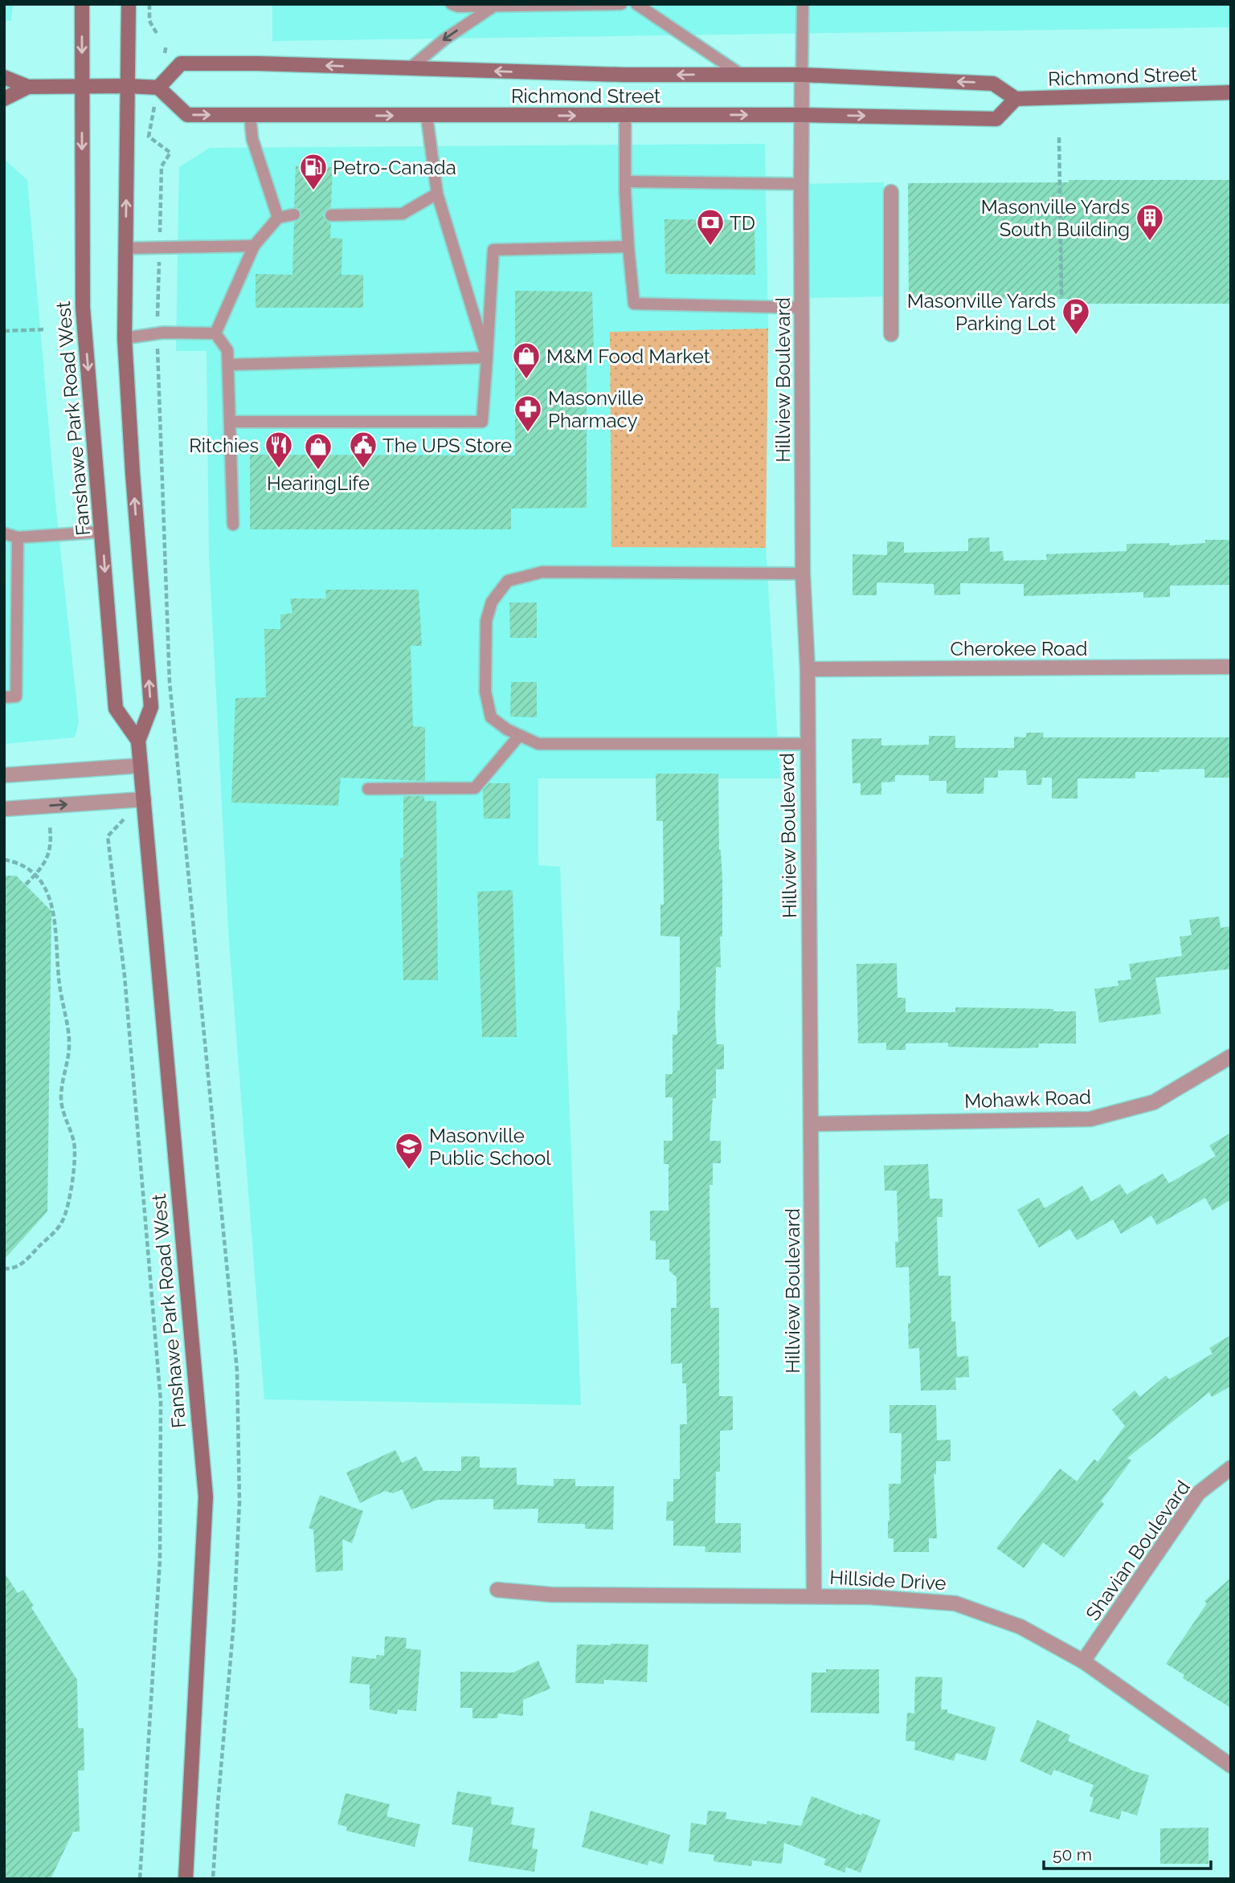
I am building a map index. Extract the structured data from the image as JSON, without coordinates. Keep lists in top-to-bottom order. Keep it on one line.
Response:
{"streets":{"main road":["Richmond Street","Fanshawe Park Road West"],"street":["Hillview Boulevard","Cherokee Road","Mohawk Road","Shavian Boulevard","Hillside Drive"]},"crossings":[["Richmond Street","Hillview Boulevard"],["Hillview Boulevard","Cherokee Road"],["Hillview Boulevard","Mohawk Road"],["Hillview Boulevard","Hillside Drive"],["Shavian Boulevard","Hillside Drive"]],"places":{"fuel station":["Petro-Canada"],"building":["Masonville Yards South Building"],"bank":["TD"],"parking":["Masonville Yards Parking Lot"],"shop":["M&M Food Market","HearingLife"],"pharmacy":["Masonville Pharmacy"],"restaurant":["Ritchies"],"public building":["The UPS Store"],"school or university":["Masonville Public School"]},"scale_bar":"50 m"}
